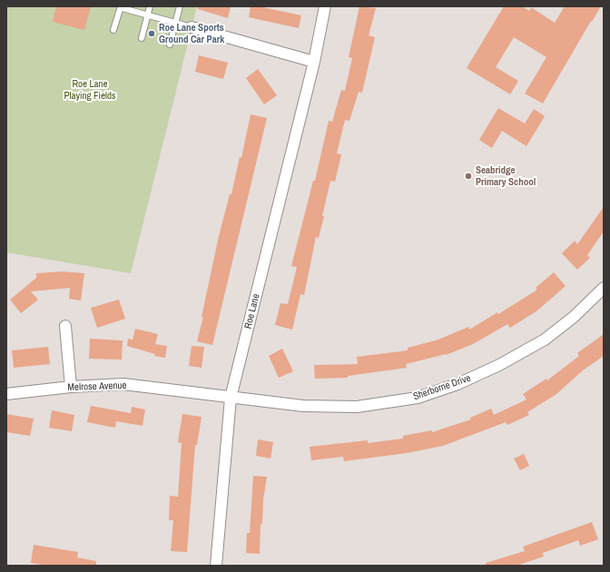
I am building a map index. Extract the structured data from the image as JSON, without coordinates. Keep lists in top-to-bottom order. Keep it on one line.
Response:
{"streets":{"street":["Roe Lane","Melrose Avenue","Sherborne Drive"]},"crossings":[["Roe Lane","Melrose Avenue"],["Roe Lane","Sherborne Drive"],["Melrose Avenue","Sherborne Drive"]],"parks":["Roe Lane Playing Fields"],"places":["Roe Lane Sports Ground Car Park","Seabridge Primary School"]}
